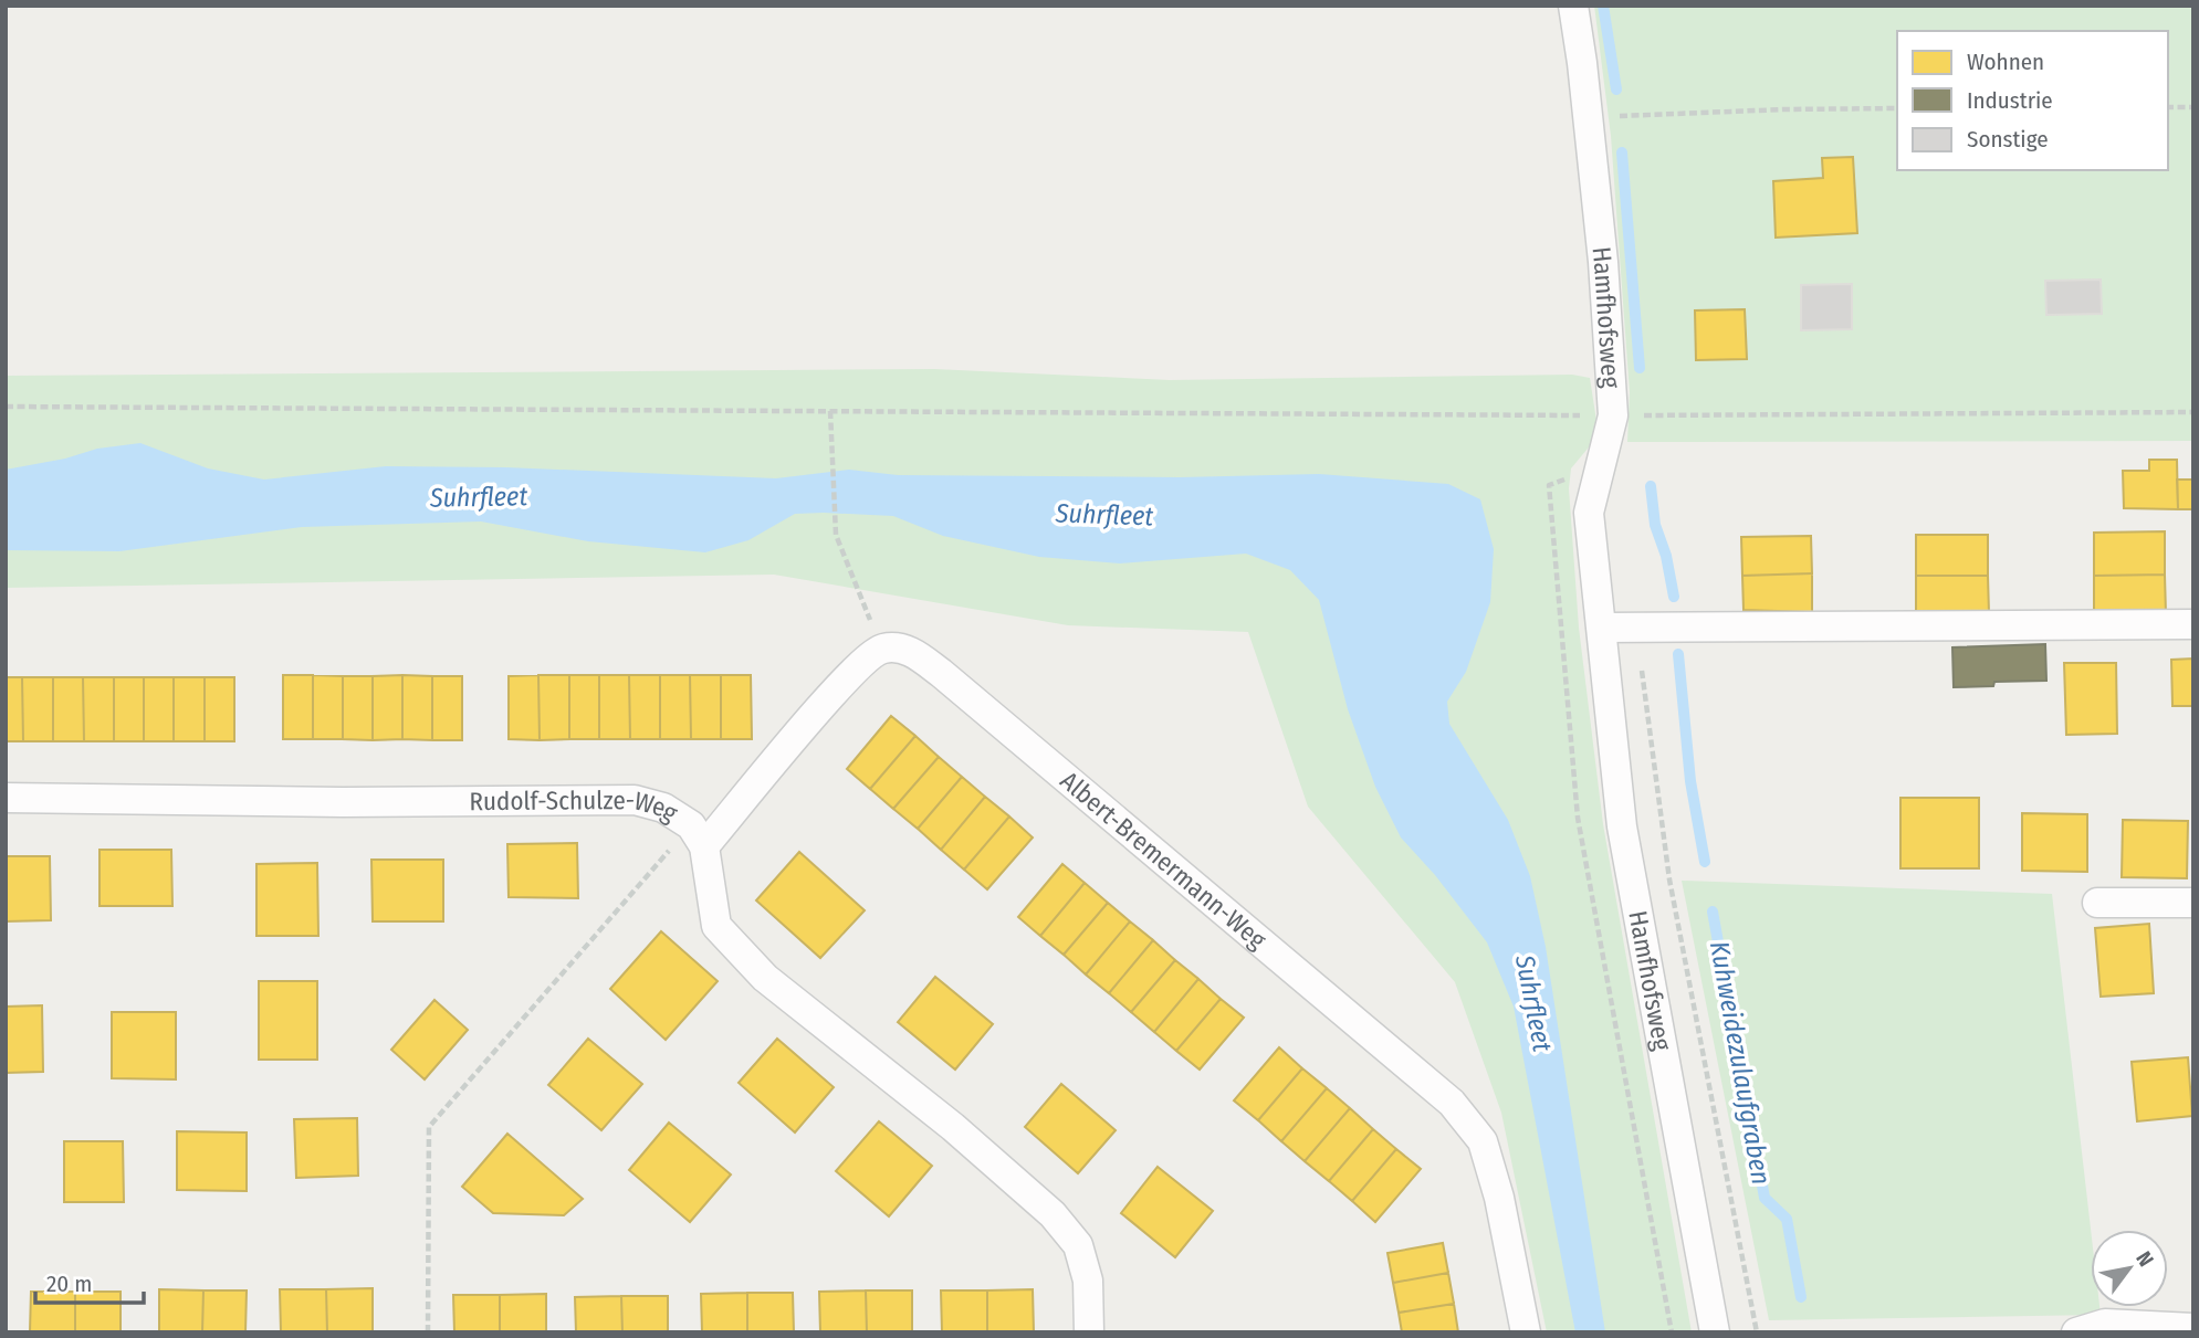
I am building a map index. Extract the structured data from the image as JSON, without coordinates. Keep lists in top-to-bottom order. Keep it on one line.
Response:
{"streets":{"street":["Hamfhofsweg","Rudolf-Schulze-Weg","Albert-Bremermann-Weg"]},"water":["Suhrfleet","Kuhweidezulaufgraben"],"legend":["Wohnen","Industrie","Sonstige"],"scale_bar":"20 m","north":"top right"}
